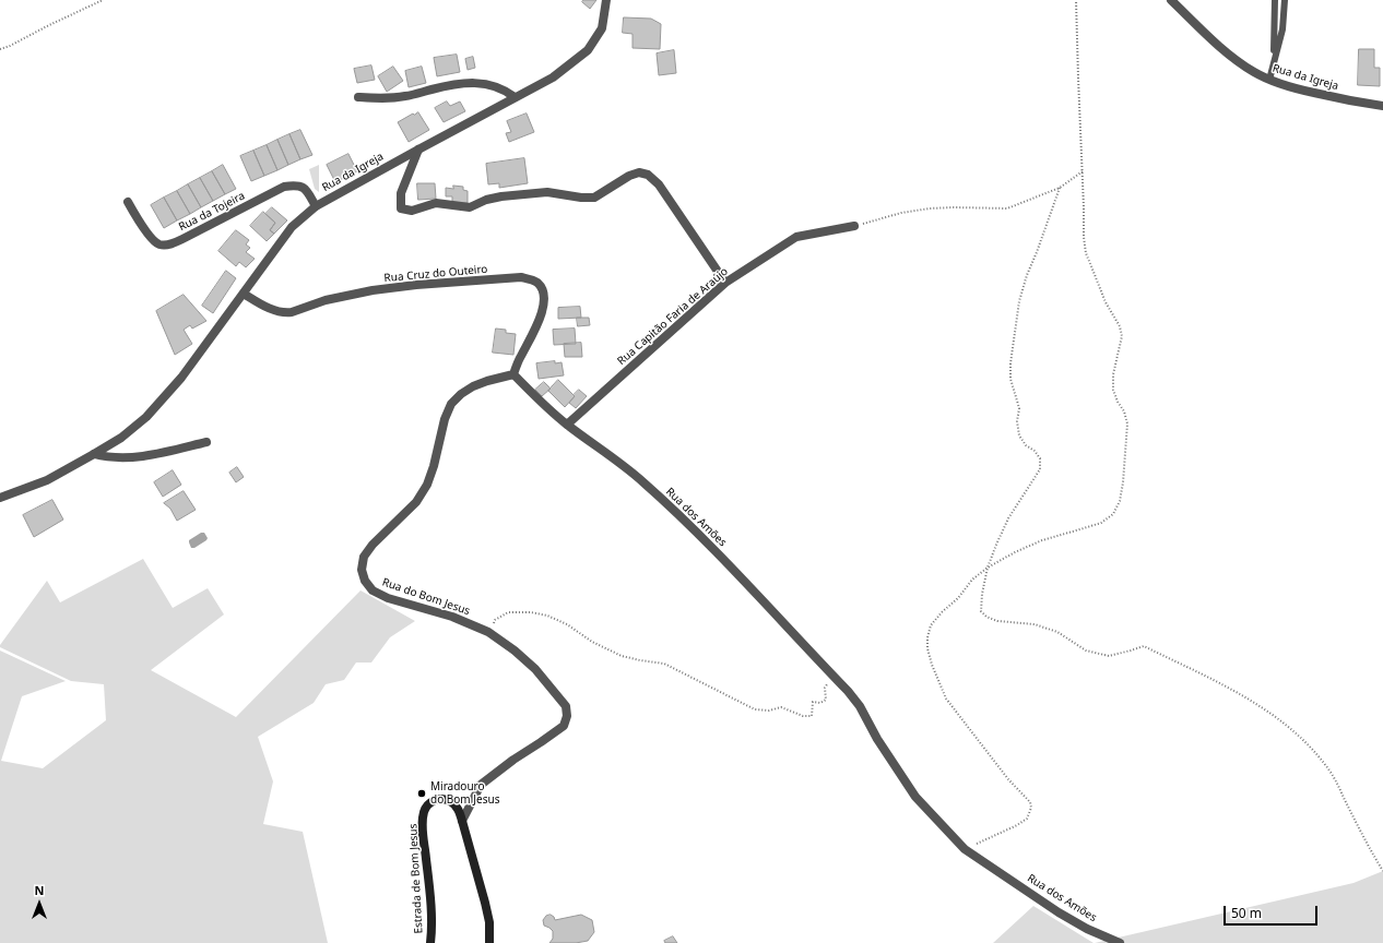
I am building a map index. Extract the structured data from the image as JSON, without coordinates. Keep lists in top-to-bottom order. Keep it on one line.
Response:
{"streets":{"main road":["Estrada de Bom Jesus"],"street":["Rua da Igreja","Rua da Tojeira","Rua Cruz do Outeiro","Rua Capitão Faria de Araújo","Rua dos Amões","Rua do Bom Jesus"]},"crossings":[["Rua da Igreja","Rua da Tojeira"],["Rua da Igreja","Rua Cruz do Outeiro"],["Rua Cruz do Outeiro","Rua dos Amões"],["Rua Cruz do Outeiro","Rua do Bom Jesus"],["Rua Capitão Faria de Araújo","Rua dos Amões"],["Rua dos Amões","Rua do Bom Jesus"],["Rua do Bom Jesus","Estrada de Bom Jesus"]],"places":["Miradouro do Bom Jesus"],"scale_bar":"50 m","north":"top"}
